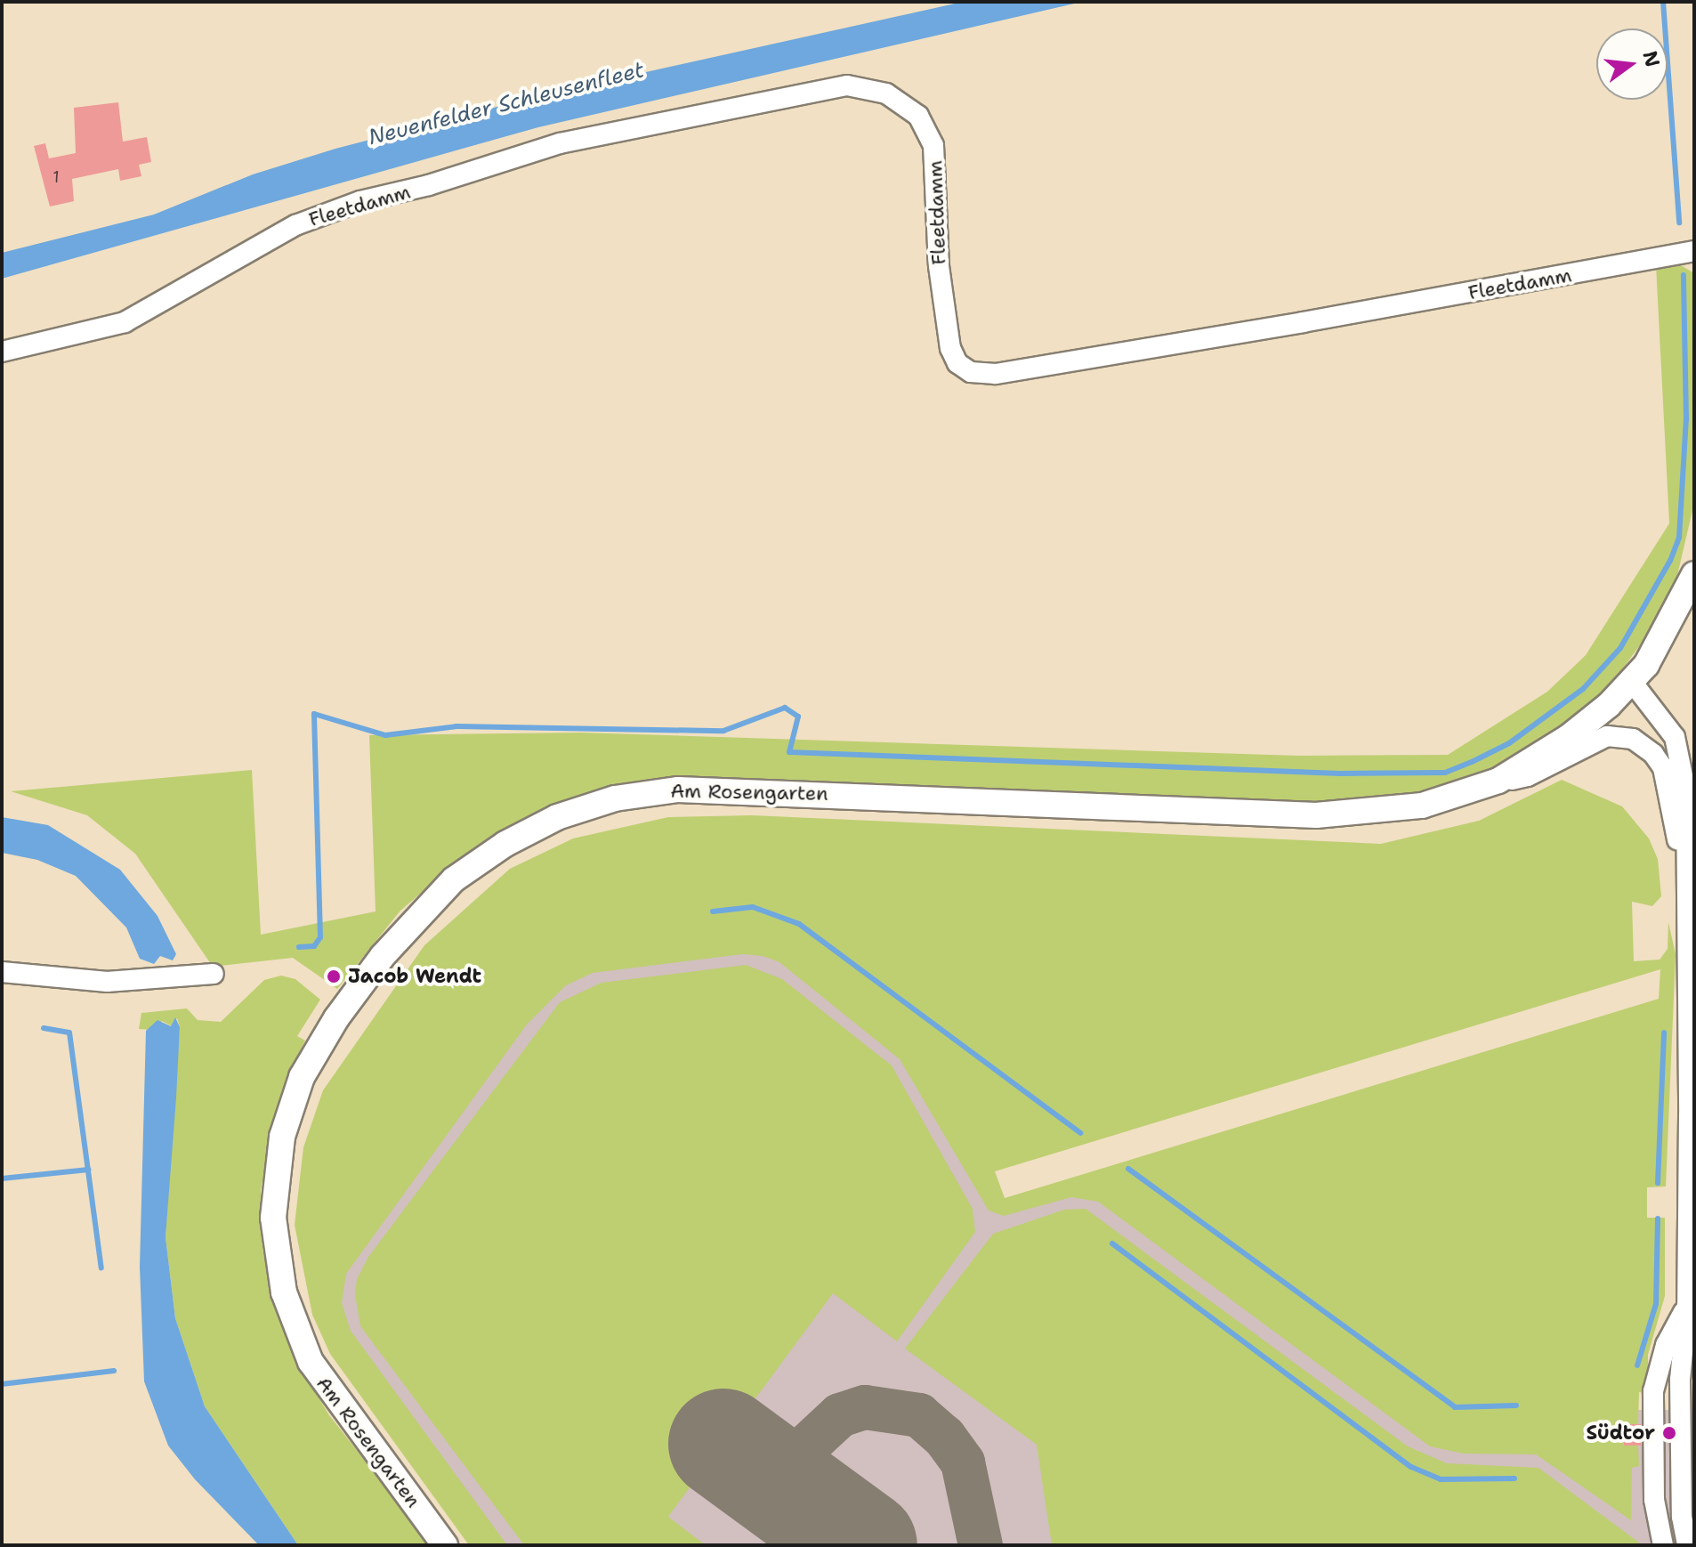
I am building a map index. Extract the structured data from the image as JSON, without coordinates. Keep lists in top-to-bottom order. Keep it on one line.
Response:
{"streets":{"main road":["Am Rosengarten"],"street":["Fleetdamm"]},"water":["Neuenfelder Schleusenfleet"],"places":["Jacob Wendt","Südtor"],"house_numbers":["1"],"north":"right"}
